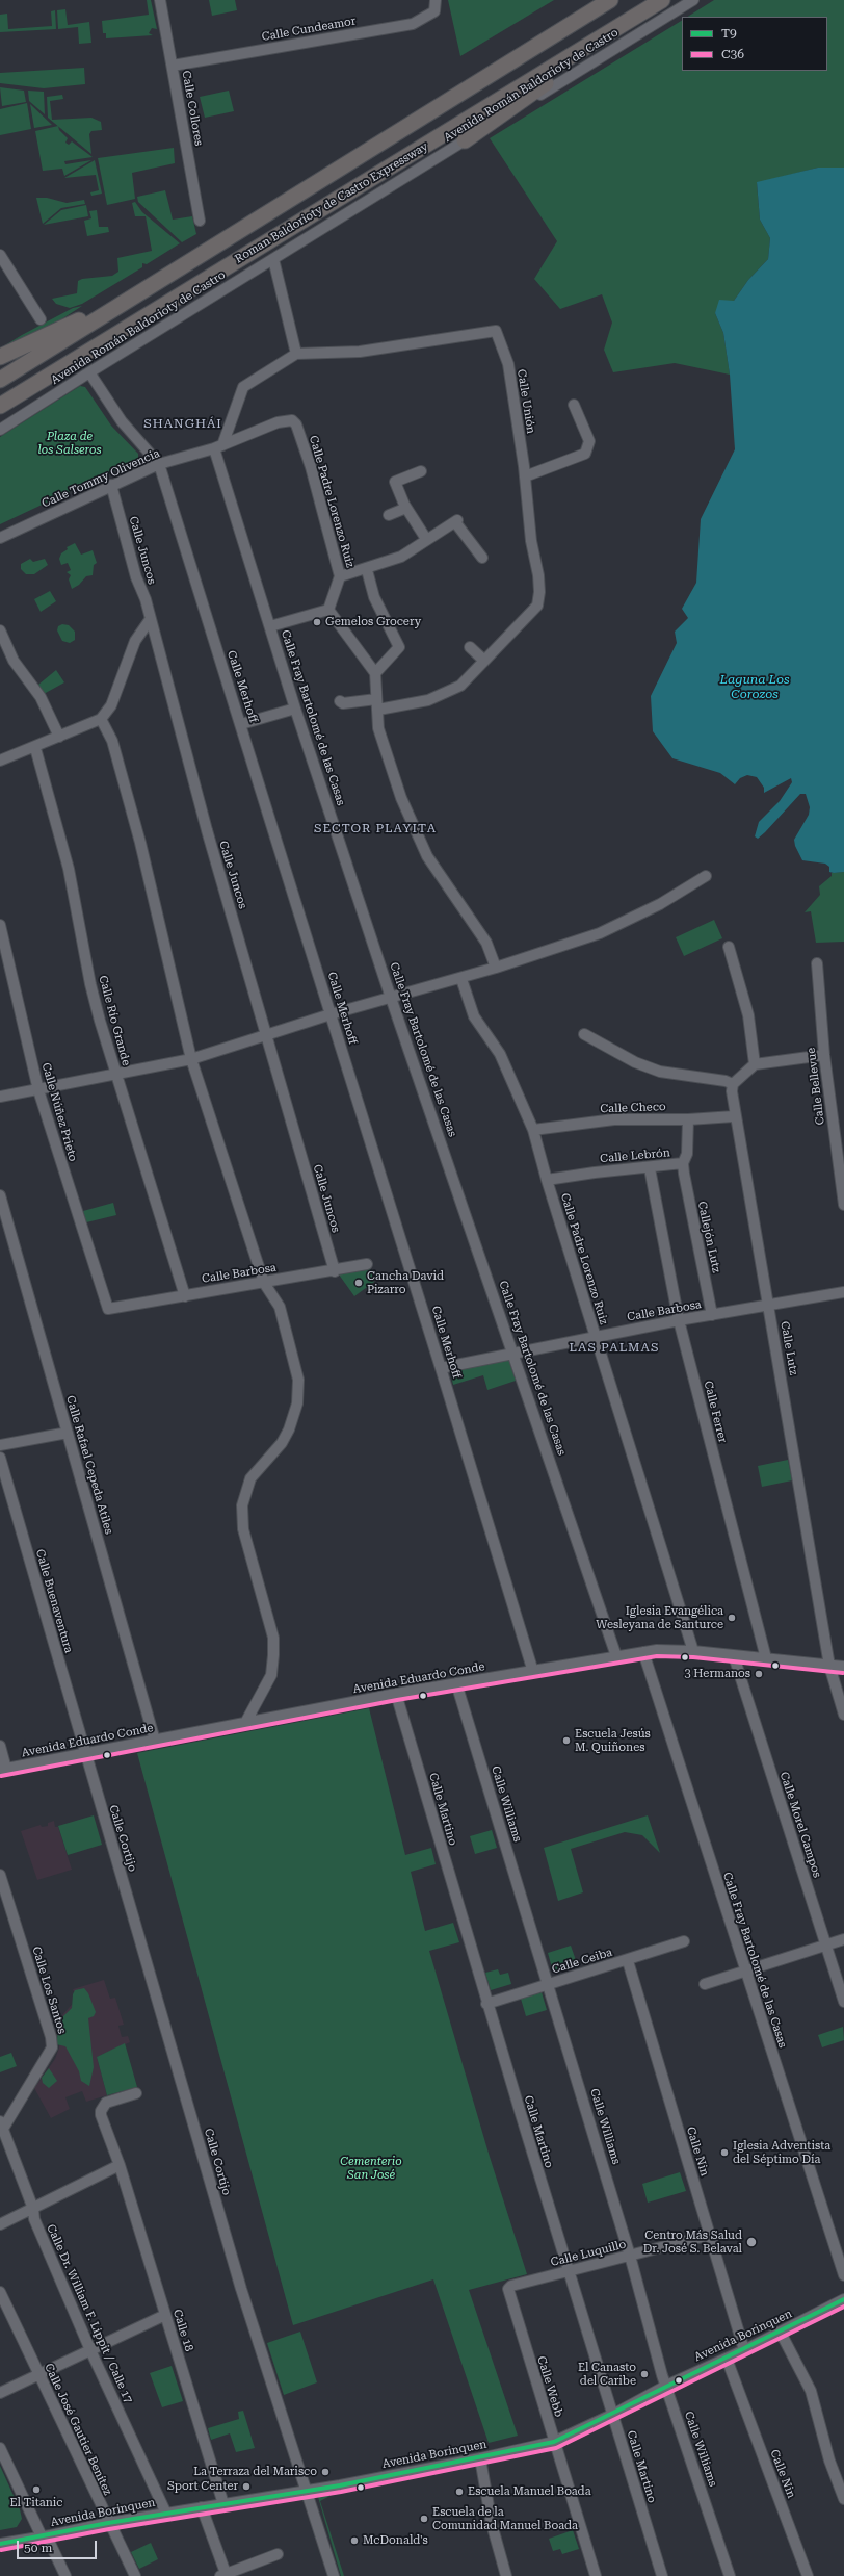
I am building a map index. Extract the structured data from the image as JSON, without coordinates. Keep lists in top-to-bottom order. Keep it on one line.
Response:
{"streets":{"highway":["Roman Baldorioty de Castro Expressway"],"street":["Calle Cundeamor","Avenida Román Baldorioty de Castro","Calle Collores","Calle Unión","Calle Tommy Olivencia","Calle Padre Lorenzo Ruiz","Calle Juncos","Calle Merhoff","Calle Fray Bartolomé de las Casas","Calle Río Grande","Calle Bellevue","Calle Checo","Calle Núñez Prieto","Calle Lebrón","Callejón Lutz","Calle Barbosa","Calle Lutz","Calle Ferrer","Calle Rafael Cepeda Atiles","Calle Buenaventura","Avenida Eduardo Conde","Calle Williams","Calle Martino","Calle Morel Campos","Calle Cortijo","Calle Ceiba","Calle Los Santos","Calle Nin","Calle Luquillo","Calle Dr. William F. Lippit / Calle 17","Calle 18","Avenida Borinquen","Calle Webb","Calle José Gautier Benítez"]},"crossings":[["Calle Cundeamor","Calle Collores"],["Avenida Román Baldorioty de Castro","Calle Merhoff"],["Calle Tommy Olivencia","Calle Padre Lorenzo Ruiz"],["Calle Tommy Olivencia","Calle Juncos"],["Calle Tommy Olivencia","Calle Merhoff"],["Calle Tommy Olivencia","Calle Fray Bartolomé de las Casas"],["Calle Padre Lorenzo Ruiz","Calle Fray Bartolomé de las Casas"],["Calle Padre Lorenzo Ruiz","Calle Checo"],["Calle Padre Lorenzo Ruiz","Calle Lebrón"],["Calle Padre Lorenzo Ruiz","Calle Barbosa"],["Calle Padre Lorenzo Ruiz","Avenida Eduardo Conde"],["Calle Juncos","Calle Barbosa"],["Calle Merhoff","Calle Barbosa"],["Calle Merhoff","Avenida Eduardo Conde"],["Calle Fray Bartolomé de las Casas","Calle Barbosa"],["Calle Fray Bartolomé de las Casas","Avenida Eduardo Conde"],["Calle Río Grande","Calle Barbosa"],["Calle Checo","Calle Lebrón"],["Calle Checo","Calle Lutz"],["Calle Núñez Prieto","Calle Barbosa"],["Calle Lebrón","Callejón Lutz"],["Calle Lebrón","Calle Ferrer"],["Callejón Lutz","Calle Barbosa"],["Calle Barbosa","Calle Lutz"],["Calle Barbosa","Calle Ferrer"],["Calle Lutz","Avenida Eduardo Conde"],["Calle Ferrer","Avenida Eduardo Conde"],["Calle Rafael Cepeda Atiles","Avenida Eduardo Conde"],["Calle Buenaventura","Avenida Eduardo Conde"],["Calle Buenaventura","Calle Cortijo"],["Avenida Eduardo Conde","Calle Williams"],["Avenida Eduardo Conde","Calle Martino"],["Avenida Eduardo Conde","Calle Morel Campos"],["Avenida Eduardo Conde","Calle Cortijo"],["Calle Williams","Calle Ceiba"],["Calle Williams","Calle Luquillo"],["Calle Williams","Avenida Borinquen"],["Calle Martino","Calle Ceiba"],["Calle Martino","Calle Luquillo"],["Calle Martino","Avenida Borinquen"],["Calle Cortijo","Avenida Borinquen"],["Calle Ceiba","Calle Nin"],["Calle Los Santos","Calle Dr. William F. Lippit / Calle 17"],["Calle Nin","Calle Luquillo"],["Calle Nin","Avenida Borinquen"],["Calle Luquillo","Calle Webb"],["Calle Dr. William F. Lippit / Calle 17","Avenida Borinquen"],["Calle 18","Avenida Borinquen"],["Avenida Borinquen","Calle Webb"],["Avenida Borinquen","Calle José Gautier Benítez"]],"districts":["SHANGHÁI","SECTOR PLAYITA","LAS PALMAS"],"water":["Laguna Los Corozos"],"parks":["Plaza de los Salseros","Cementerio San José"],"places":["Gemelos Grocery","Cancha David Pizarro","Iglesia Evangélica Wesleyana de Santurce","3 Hermanos","Escuela Jesús M. Quiñones","Iglesia Adventista del Séptimo Día","Centro Más Salud Dr. José S. Belaval","El Canasto del Caribe","La Terraza del Marisco","Sport Center","El Titanic","Escuela Manuel Boada","Escuela de la Comunidad Manuel Boada","McDonald's"],"lines":["transit line C36","transit line T9"],"legend":["T9","C36"],"scale_bar":"50 m"}
